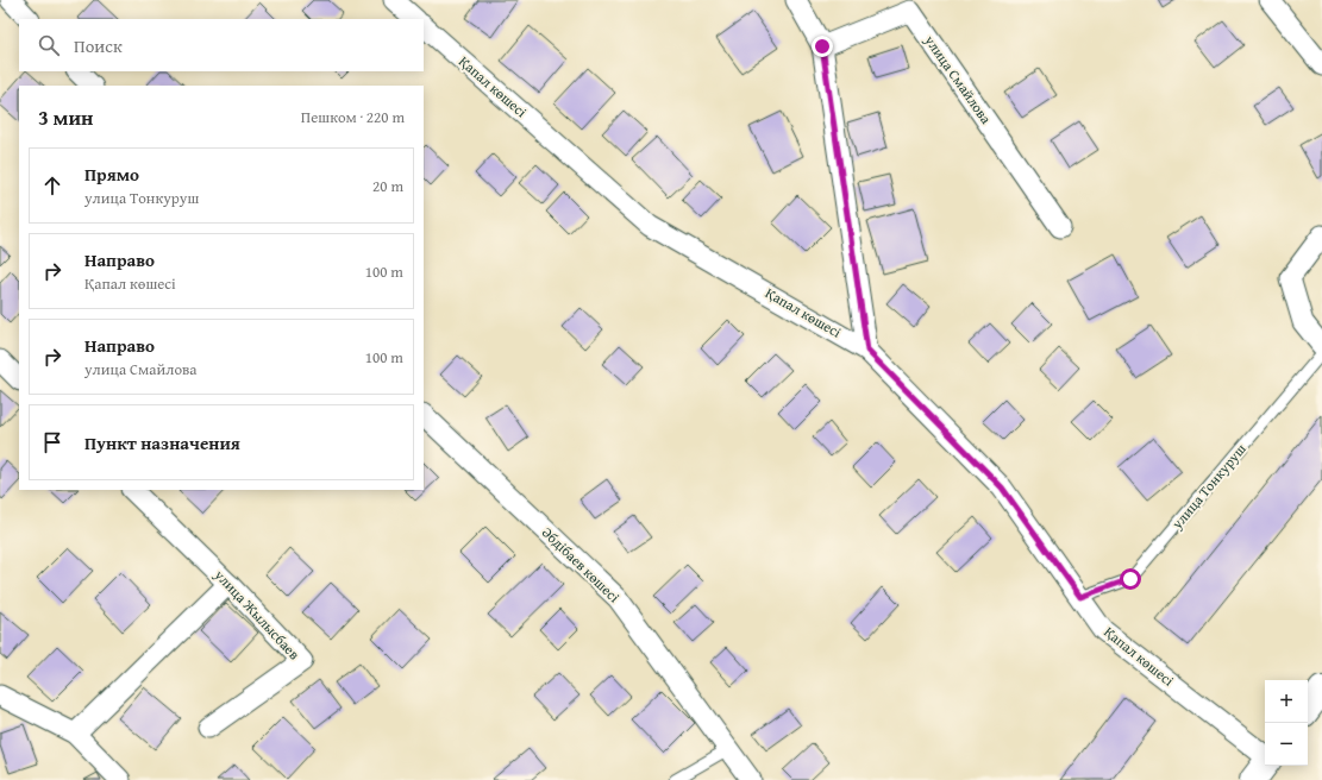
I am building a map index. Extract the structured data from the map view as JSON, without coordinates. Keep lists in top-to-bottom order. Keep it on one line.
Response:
{"streets":{"street":["улица Смайлова","Қапал көшесі","Әбдібаев көшесі","улица Жылысбаев"],"lane":["улица Тонкуруш"]},"crossings":[["Қапал көшесі","улица Тонкуруш"]],"page":{"search":"Поиск","heading":["3 мин","Пешком · 220 m"],"list":[["Прямо","улица Тонкуруш","20 m"],["Направо","Қапал көшесі","100 m"],["Направо","улица Смайлова","100 m"],"Пункт назначения"],"map_buttons":["+","−"]}}
